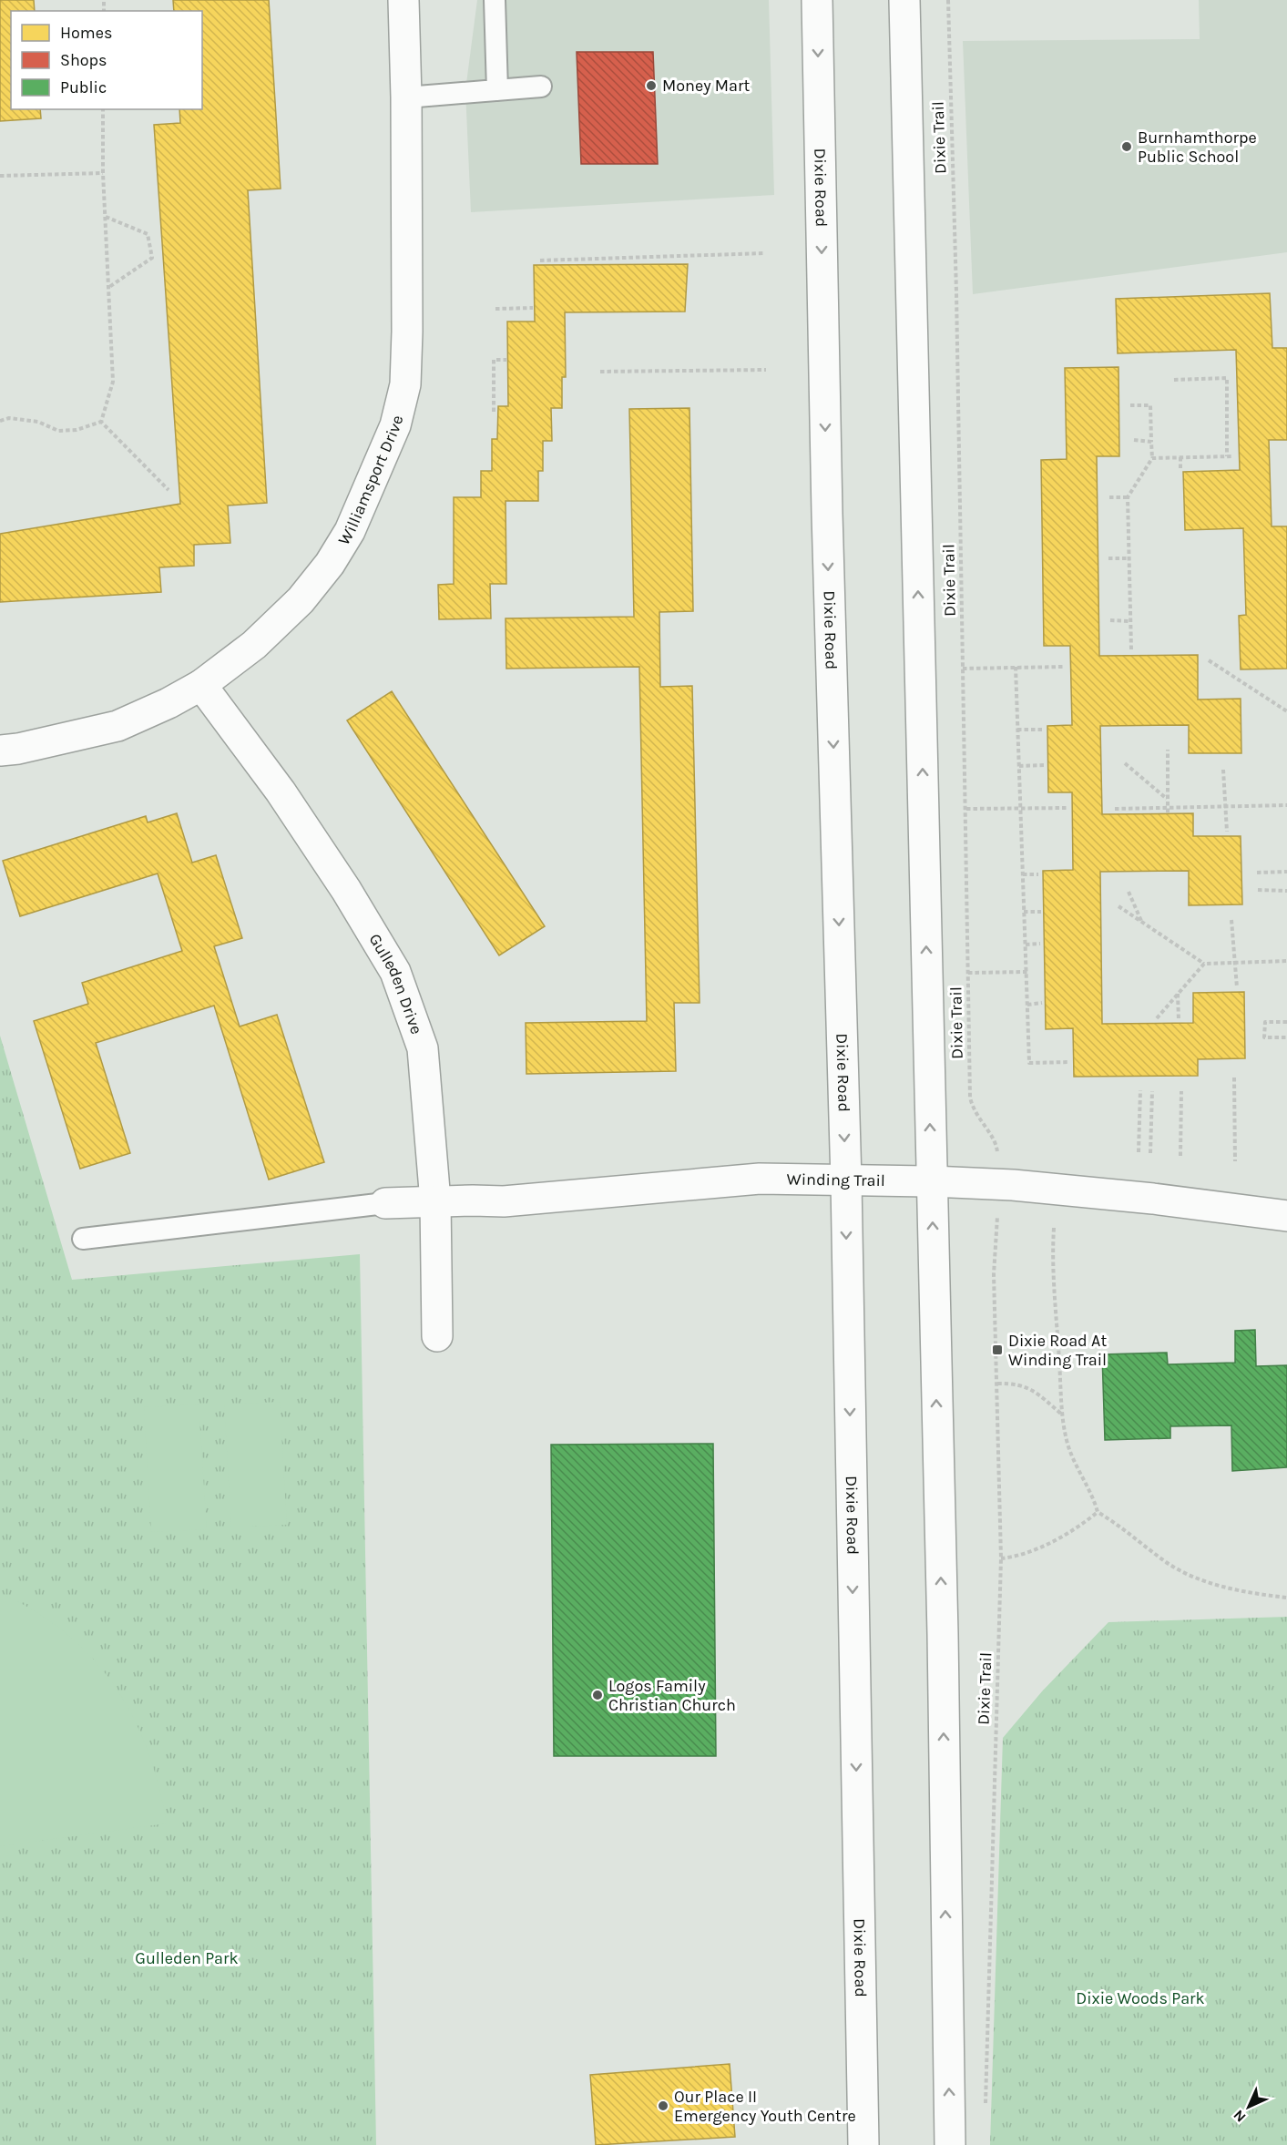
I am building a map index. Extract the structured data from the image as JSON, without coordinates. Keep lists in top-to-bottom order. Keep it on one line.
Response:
{"streets":{"main road":["Dixie Road","Williamsport Drive","Gulleden Drive","Winding Trail"],"path":["Dixie Trail"]},"crossings":[["Dixie Road","Winding Trail"],["Williamsport Drive","Gulleden Drive"],["Gulleden Drive","Winding Trail"]],"parks":["Gulleden Park","Dixie Woods Park"],"places":{"other":["Money Mart","Burnhamthorpe Public School","Logos Family Christian Church","Our Place II Emergency Youth Centre"],"transit":["Dixie Road At Winding Trail"]},"legend":["Homes","Shops","Public"],"north":"bottom left"}
